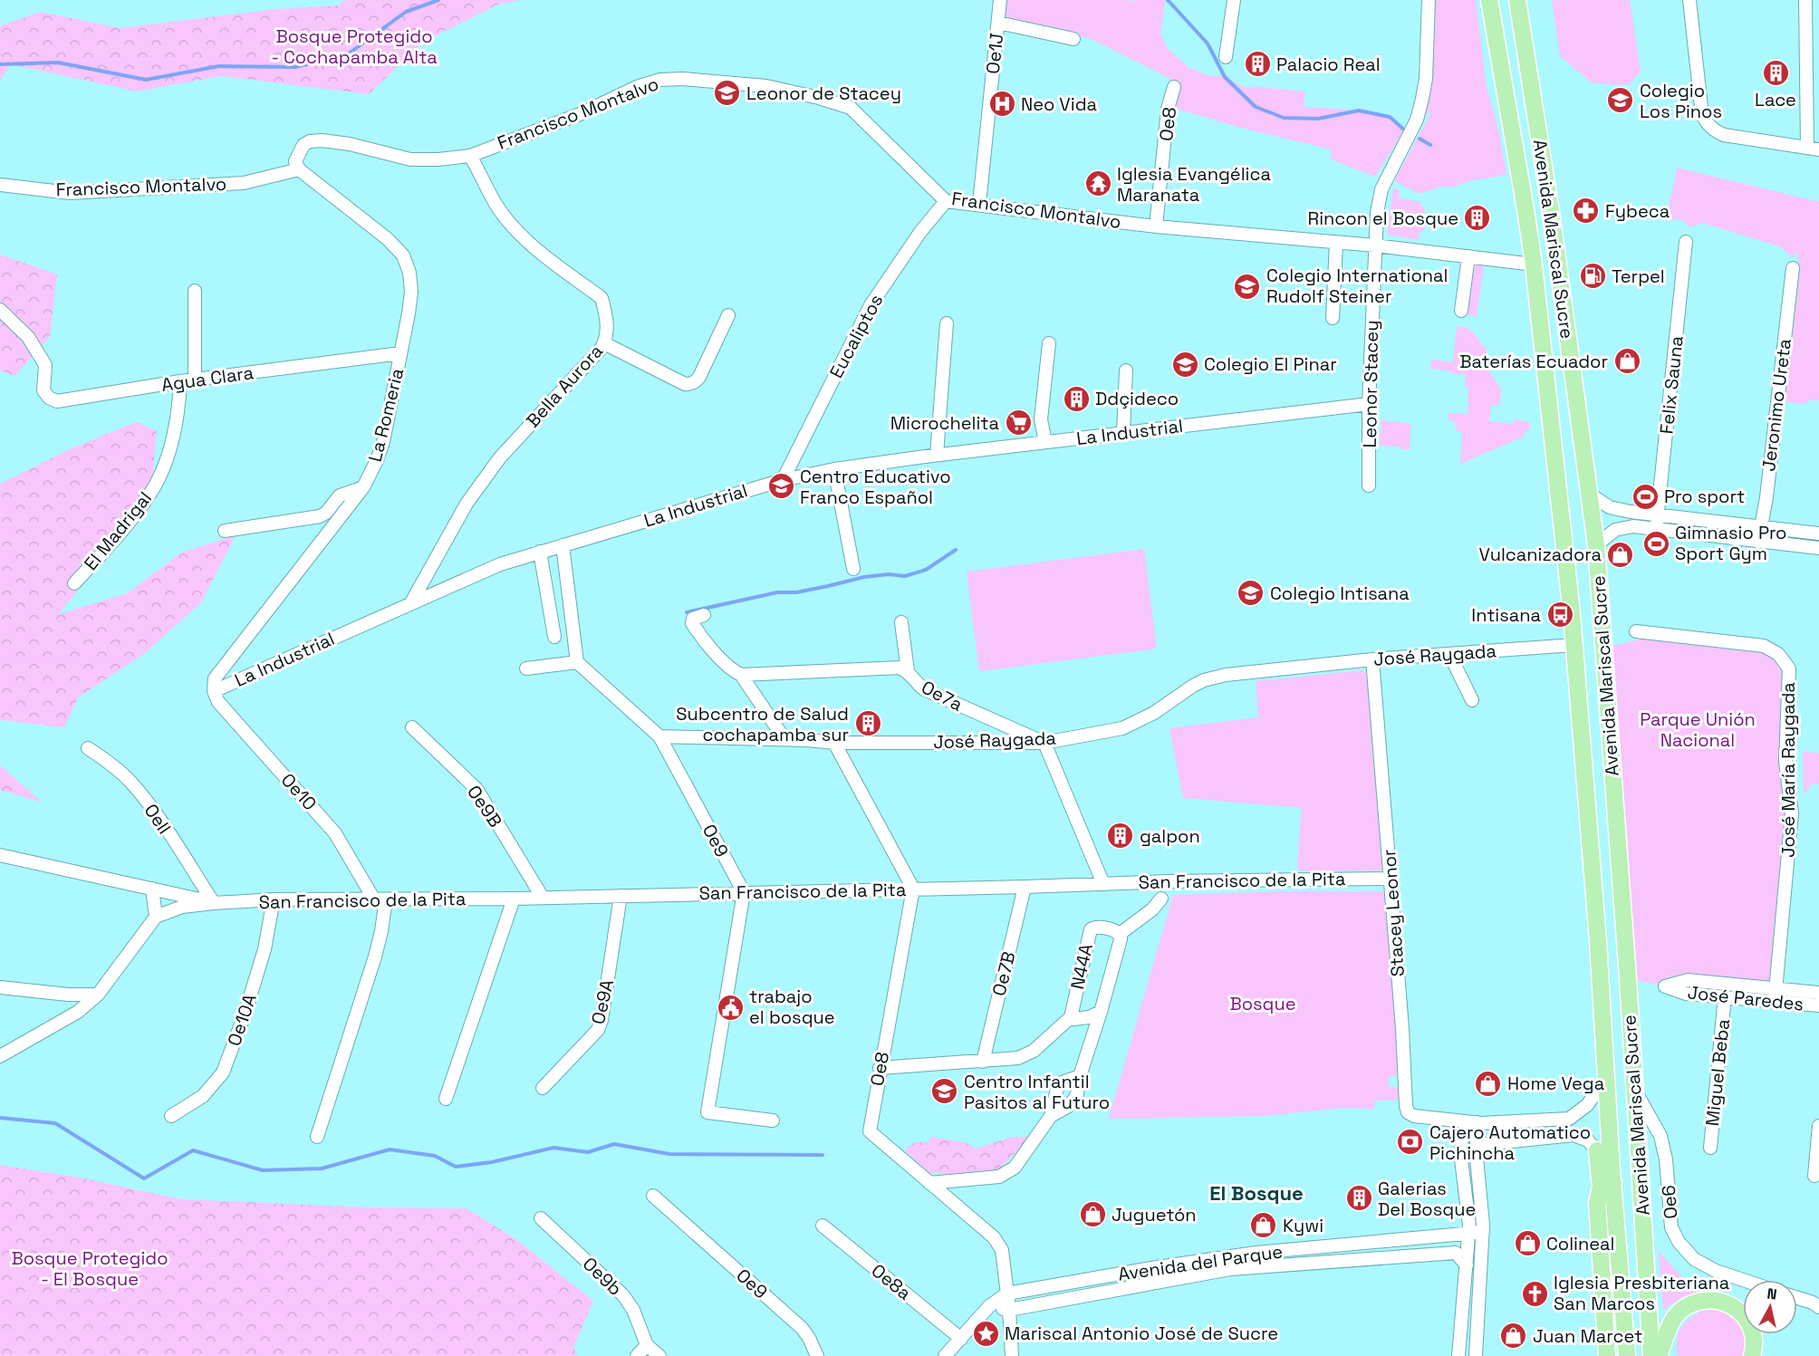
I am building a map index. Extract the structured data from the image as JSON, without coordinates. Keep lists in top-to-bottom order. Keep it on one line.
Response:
{"streets":{"main road":["Avenida Mariscal Sucre"],"street":["Oe1J","Francisco Montalvo","Oe8","Eucaliptos","Agua Clara","Leonor Stacey","Felix Sauna","Bella Aurora","Jeronimo Ureta","La Romeria","La Industrial","El Madrigal","José Raygada","Oe7a","José María Raygada","Oe10","Oe9B","Oell","Oe9","San Francisco de la Pita","Stacey Leonor","N44A","Oe7B","José Paredes","Oe9A","Oe10A","Miguel Beba","Oe6","Avenida del Parque","Oe9b","Oe8a"]},"crossings":[["Oe1J","Francisco Montalvo"],["Francisco Montalvo","Oe8"],["Francisco Montalvo","Avenida Mariscal Sucre"],["Francisco Montalvo","Eucaliptos"],["Francisco Montalvo","Leonor Stacey"],["Francisco Montalvo","Bella Aurora"],["Francisco Montalvo","La Romeria"],["Oe8","San Francisco de la Pita"],["Oe8","N44A"],["Oe8","Avenida del Parque"],["Avenida Mariscal Sucre","José Raygada"],["Avenida Mariscal Sucre","Oe6"],["Eucaliptos","La Industrial"],["Agua Clara","La Romeria"],["Agua Clara","El Madrigal"],["Leonor Stacey","La Industrial"],["Bella Aurora","La Industrial"],["La Romeria","La Industrial"],["La Romeria","Oe10"],["La Industrial","Oe10"],["José Raygada","Oe7a"],["José Raygada","Oe9"],["José Raygada","Stacey Leonor"],["José María Raygada","José Paredes"],["Oe10","San Francisco de la Pita"],["Oe9B","San Francisco de la Pita"],["Oell","San Francisco de la Pita"],["Oe9","San Francisco de la Pita"],["San Francisco de la Pita","Stacey Leonor"],["San Francisco de la Pita","Oe7B"],["San Francisco de la Pita","Oe9A"],["San Francisco de la Pita","Oe10A"],["N44A","Oe7B"],["José Paredes","Miguel Beba"],["Avenida del Parque","Oe8a"]],"districts":["El Bosque"],"parks":["Bosque Protegido - Cochapamba Alta","Parque Unión Nacional","Bosque","Bosque Protegido - El Bosque"],"places":{"building":["Palacio Real","Lace","Rincon el Bosque","Ddçideco","Subcentro de Salud cochapamba sur","galpon","Galerias Del Bosque"],"school or university":["Leonor de Stacey","Colegio Los Pinos","Colegio International Rudolf Steiner","Colegio El Pinar","Centro Educativo Franco Español","Colegio Intisana","Centro Infantil Pasitos al Futuro"],"hospital":["Neo Vida"],"temple":["Iglesia Evangélica Maranata"],"pharmacy":["Fybeca"],"fuel station":["Terpel"],"shop":["Baterías Ecuador","Vulcanizadora","Home Vega","Juguetón","Kywi","Colineal","Juan Marcet"],"supermarket":["Microchelita"],"sports":["Pro sport","Gimnasio Pro Sport Gym"],"bus stop":["Intisana"],"public building":["trabajo el bosque"],"bank":["Cajero Automatico Pichincha"],"church":["Iglesia Presbiteriana San Marcos"],"place":["Mariscal Antonio José de Sucre"]},"north":"top"}
